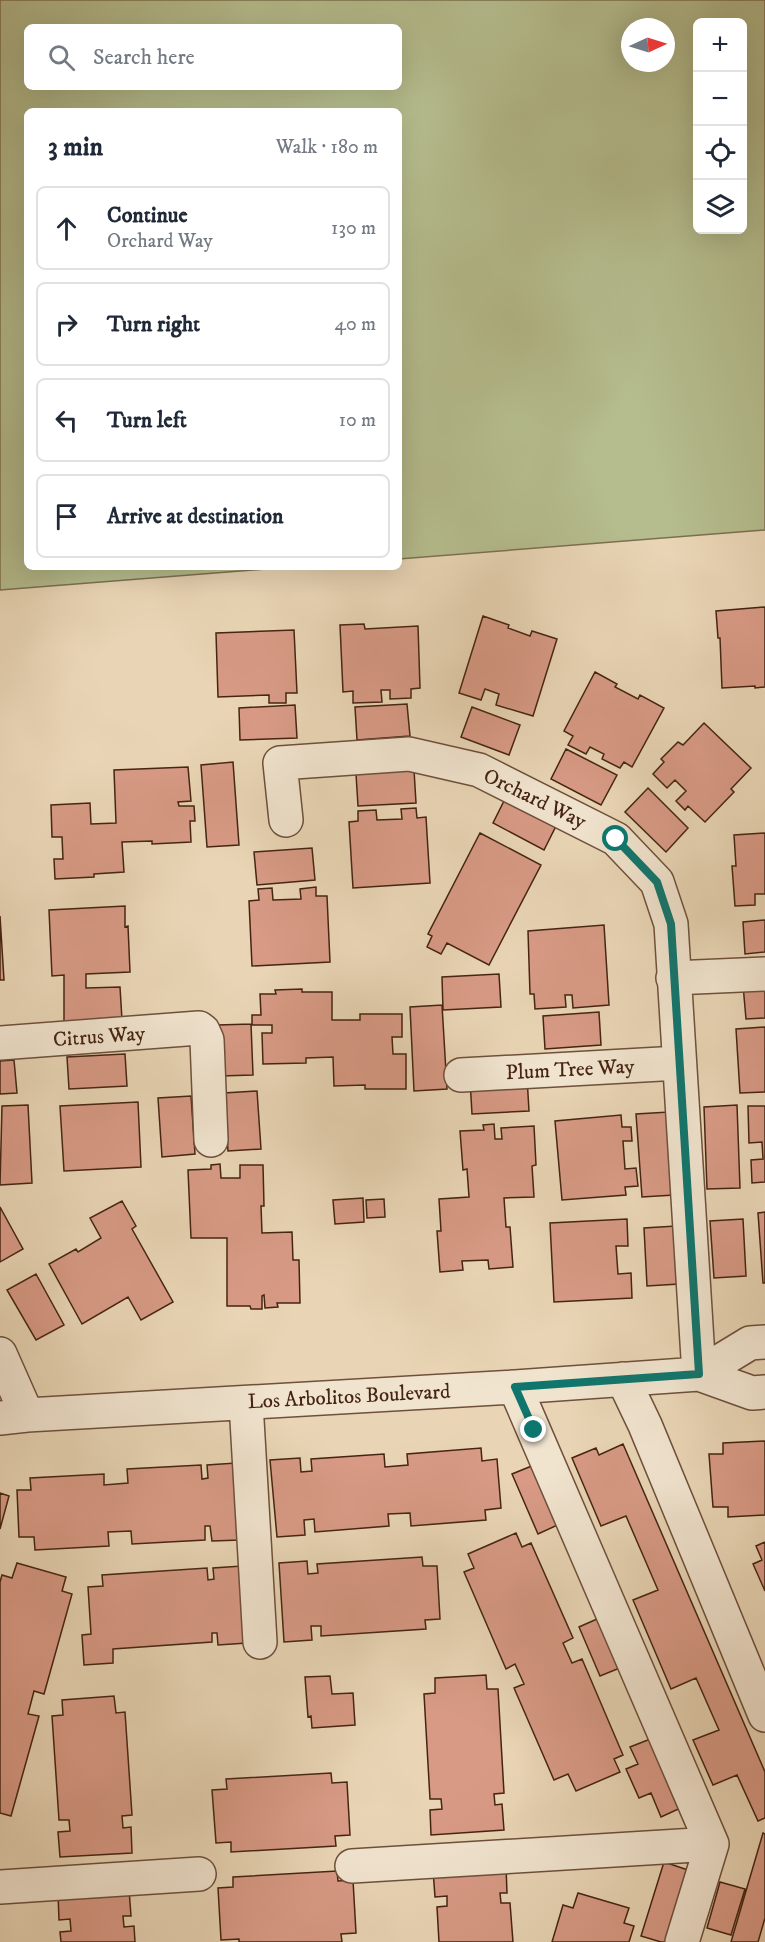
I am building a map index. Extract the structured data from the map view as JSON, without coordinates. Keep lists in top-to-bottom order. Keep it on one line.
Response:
{"streets":{"street":["Orchard Way","Citrus Way","Plum Tree Way","Los Arbolitos Boulevard"]},"crossings":[["Orchard Way","Plum Tree Way"],["Orchard Way","Los Arbolitos Boulevard"]],"north":"right","page":{"map_buttons":["+","−"],"search":"Search here","heading":["3 min","Walk · 180 m"],"list":[["Continue","Orchard Way","130 m"],["Turn right","40 m"],["Turn left","10 m"],"Arrive at destination"]}}
